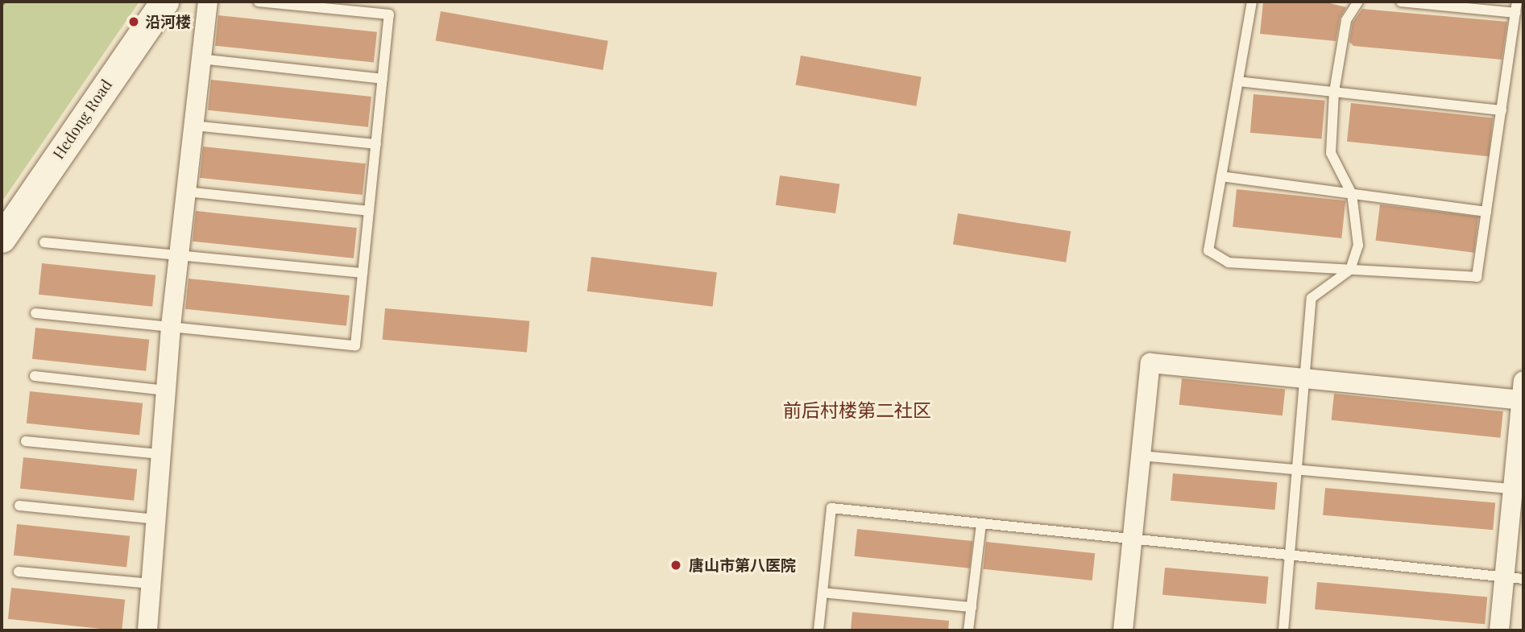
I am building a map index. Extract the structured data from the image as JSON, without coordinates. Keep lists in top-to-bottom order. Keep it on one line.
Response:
{"streets":{"street":["Hedong Road"]},"districts":["前后村楼第二社区"],"places":["沿河楼","唐山市第八医院"]}
